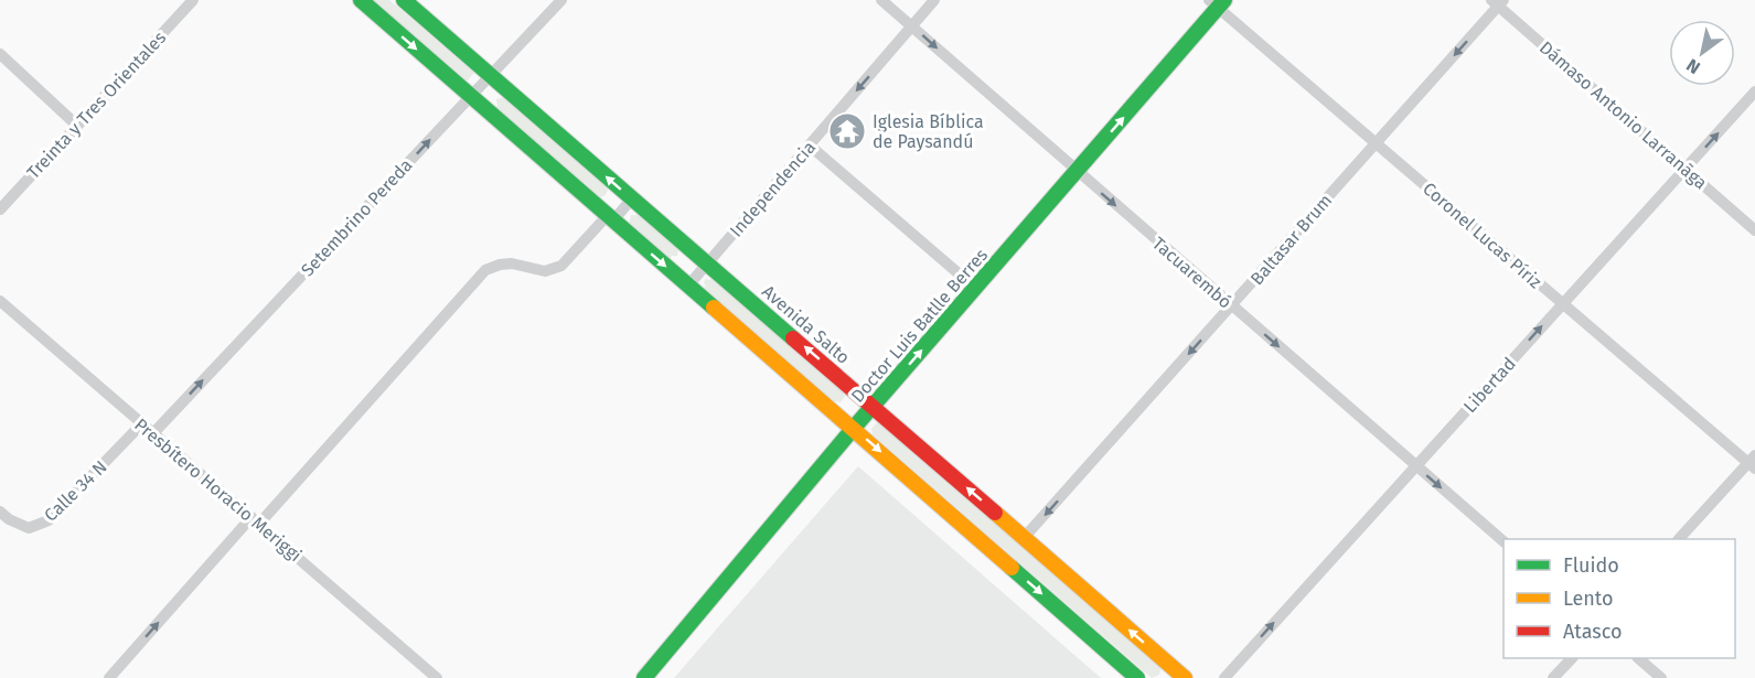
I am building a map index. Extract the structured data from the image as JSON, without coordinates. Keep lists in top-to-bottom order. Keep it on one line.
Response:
{"streets":{"street":["Treinta y Tres Orientales","Dámaso Antonio Larranãga","Independencia","Setembrino Pereda","Coronel Lucas Píriz","Baltasar Brum","Tacuarembó","Avenida Salto","Doctor Luis Batlle Berres","Libertad","Presbítero Horacio Meriggi","Calle 34 N"]},"crossings":[["Dámaso Antonio Larranãga","Baltasar Brum"],["Dámaso Antonio Larranãga","Libertad"],["Independencia","Tacuarembó"],["Independencia","Avenida Salto"],["Setembrino Pereda","Avenida Salto"],["Setembrino Pereda","Presbítero Horacio Meriggi"],["Coronel Lucas Píriz","Baltasar Brum"],["Coronel Lucas Píriz","Doctor Luis Batlle Berres"],["Coronel Lucas Píriz","Libertad"],["Baltasar Brum","Tacuarembó"],["Baltasar Brum","Avenida Salto"],["Tacuarembó","Doctor Luis Batlle Berres"],["Tacuarembó","Libertad"],["Avenida Salto","Doctor Luis Batlle Berres"],["Presbítero Horacio Meriggi","Calle 34 N"]],"one_way":["Independencia","Setembrino Pereda","Baltasar Brum","Tacuarembó","Doctor Luis Batlle Berres","Libertad"],"places":{"temple":["Iglesia Bíblica de Paysandú"]},"legend":["Fluido","Lento","Atasco"],"north":"bottom left"}
